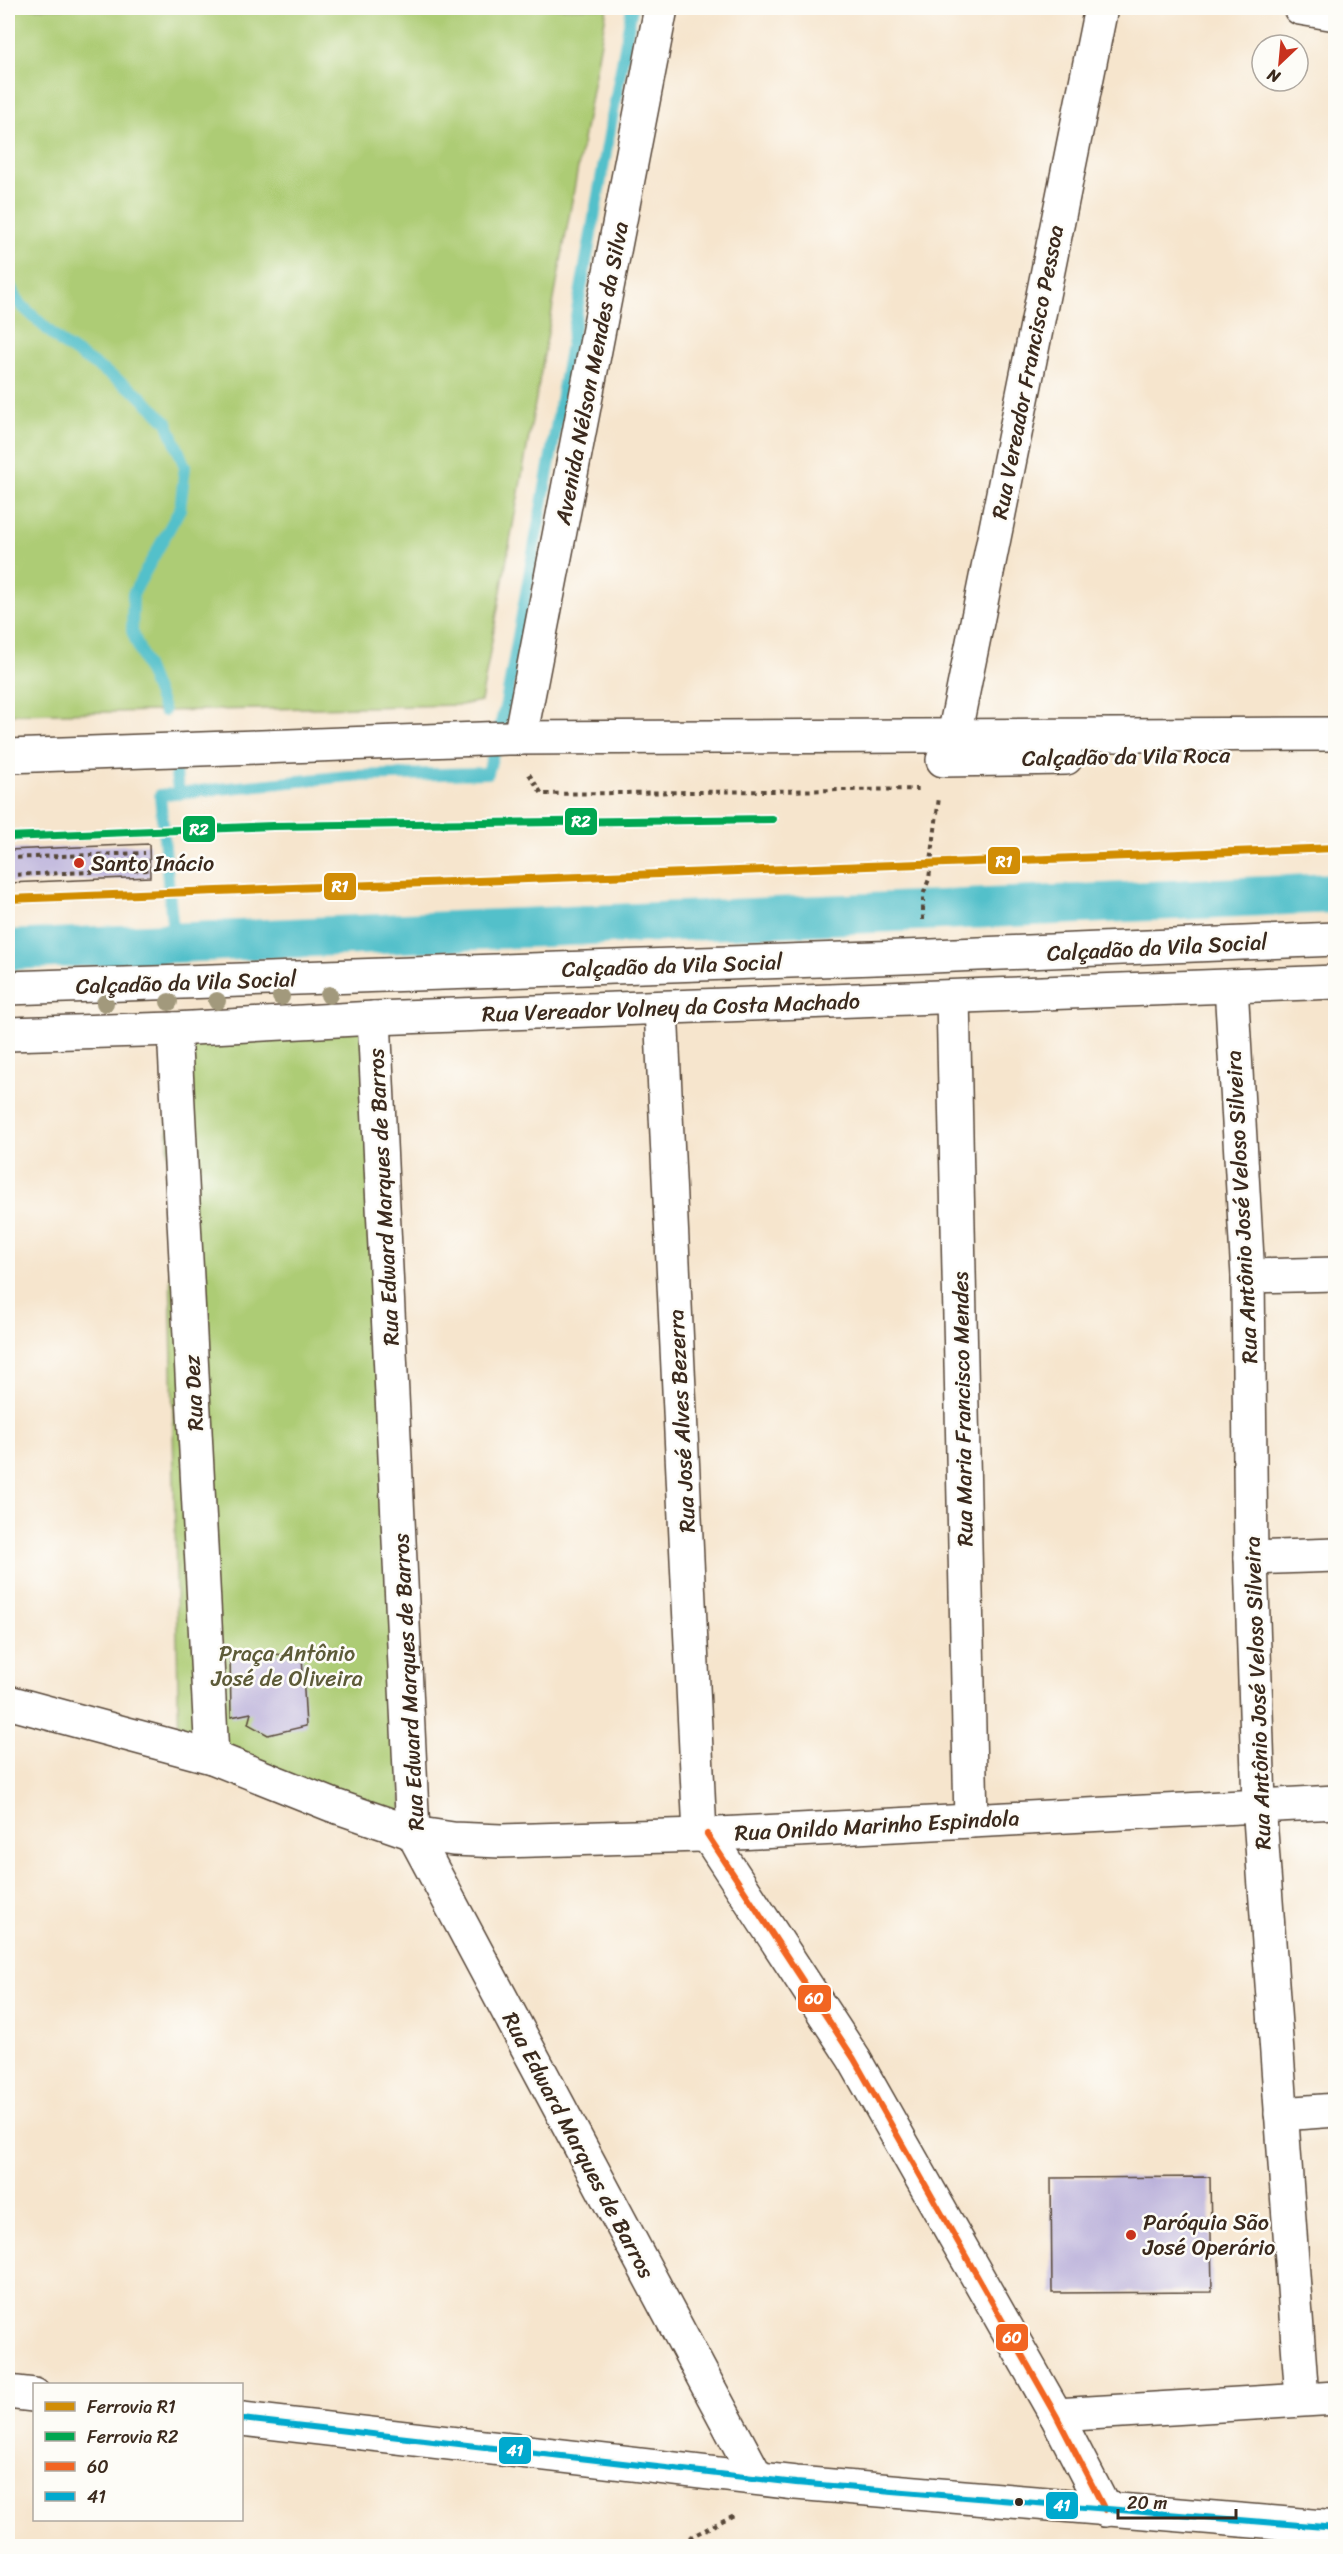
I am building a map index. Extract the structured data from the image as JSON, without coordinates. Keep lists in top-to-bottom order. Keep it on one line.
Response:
{"streets":{"street":["Rua Vereador Francisco Pessoa","Avenida Nélson Mendes da Silva","Calçadão da Vila Roca","Calçadão da Vila Social","Rua Vereador Volney da Costa Machado","Rua Edward Marques de Barros","Rua Antônio José Veloso Silveira","Rua Dez","Rua Maria Francisco Mendes","Rua José Alves Bezerra","Rua Onildo Marinho Espindola"]},"crossings":[["Rua Vereador Francisco Pessoa","Calçadão da Vila Roca"],["Rua Vereador Volney da Costa Machado","Rua Edward Marques de Barros"],["Rua Vereador Volney da Costa Machado","Rua Antônio José Veloso Silveira"],["Rua Vereador Volney da Costa Machado","Rua Dez"],["Rua Vereador Volney da Costa Machado","Rua Maria Francisco Mendes"],["Rua Vereador Volney da Costa Machado","Rua José Alves Bezerra"],["Rua Edward Marques de Barros","Rua Onildo Marinho Espindola"],["Rua Antônio José Veloso Silveira","Rua Onildo Marinho Espindola"],["Rua Dez","Rua Onildo Marinho Espindola"],["Rua Maria Francisco Mendes","Rua Onildo Marinho Espindola"],["Rua José Alves Bezerra","Rua Onildo Marinho Espindola"]],"parks":["Praça Antônio José de Oliveira"],"places":["Santo Inácio","Paróquia São José Operário"],"lines":["rail line R2","rail line R1","transit line 60","transit line 41"],"legend":["Ferrovia R1","Ferrovia R2","60","41"],"scale_bar":"20 m","north":"bottom left"}
